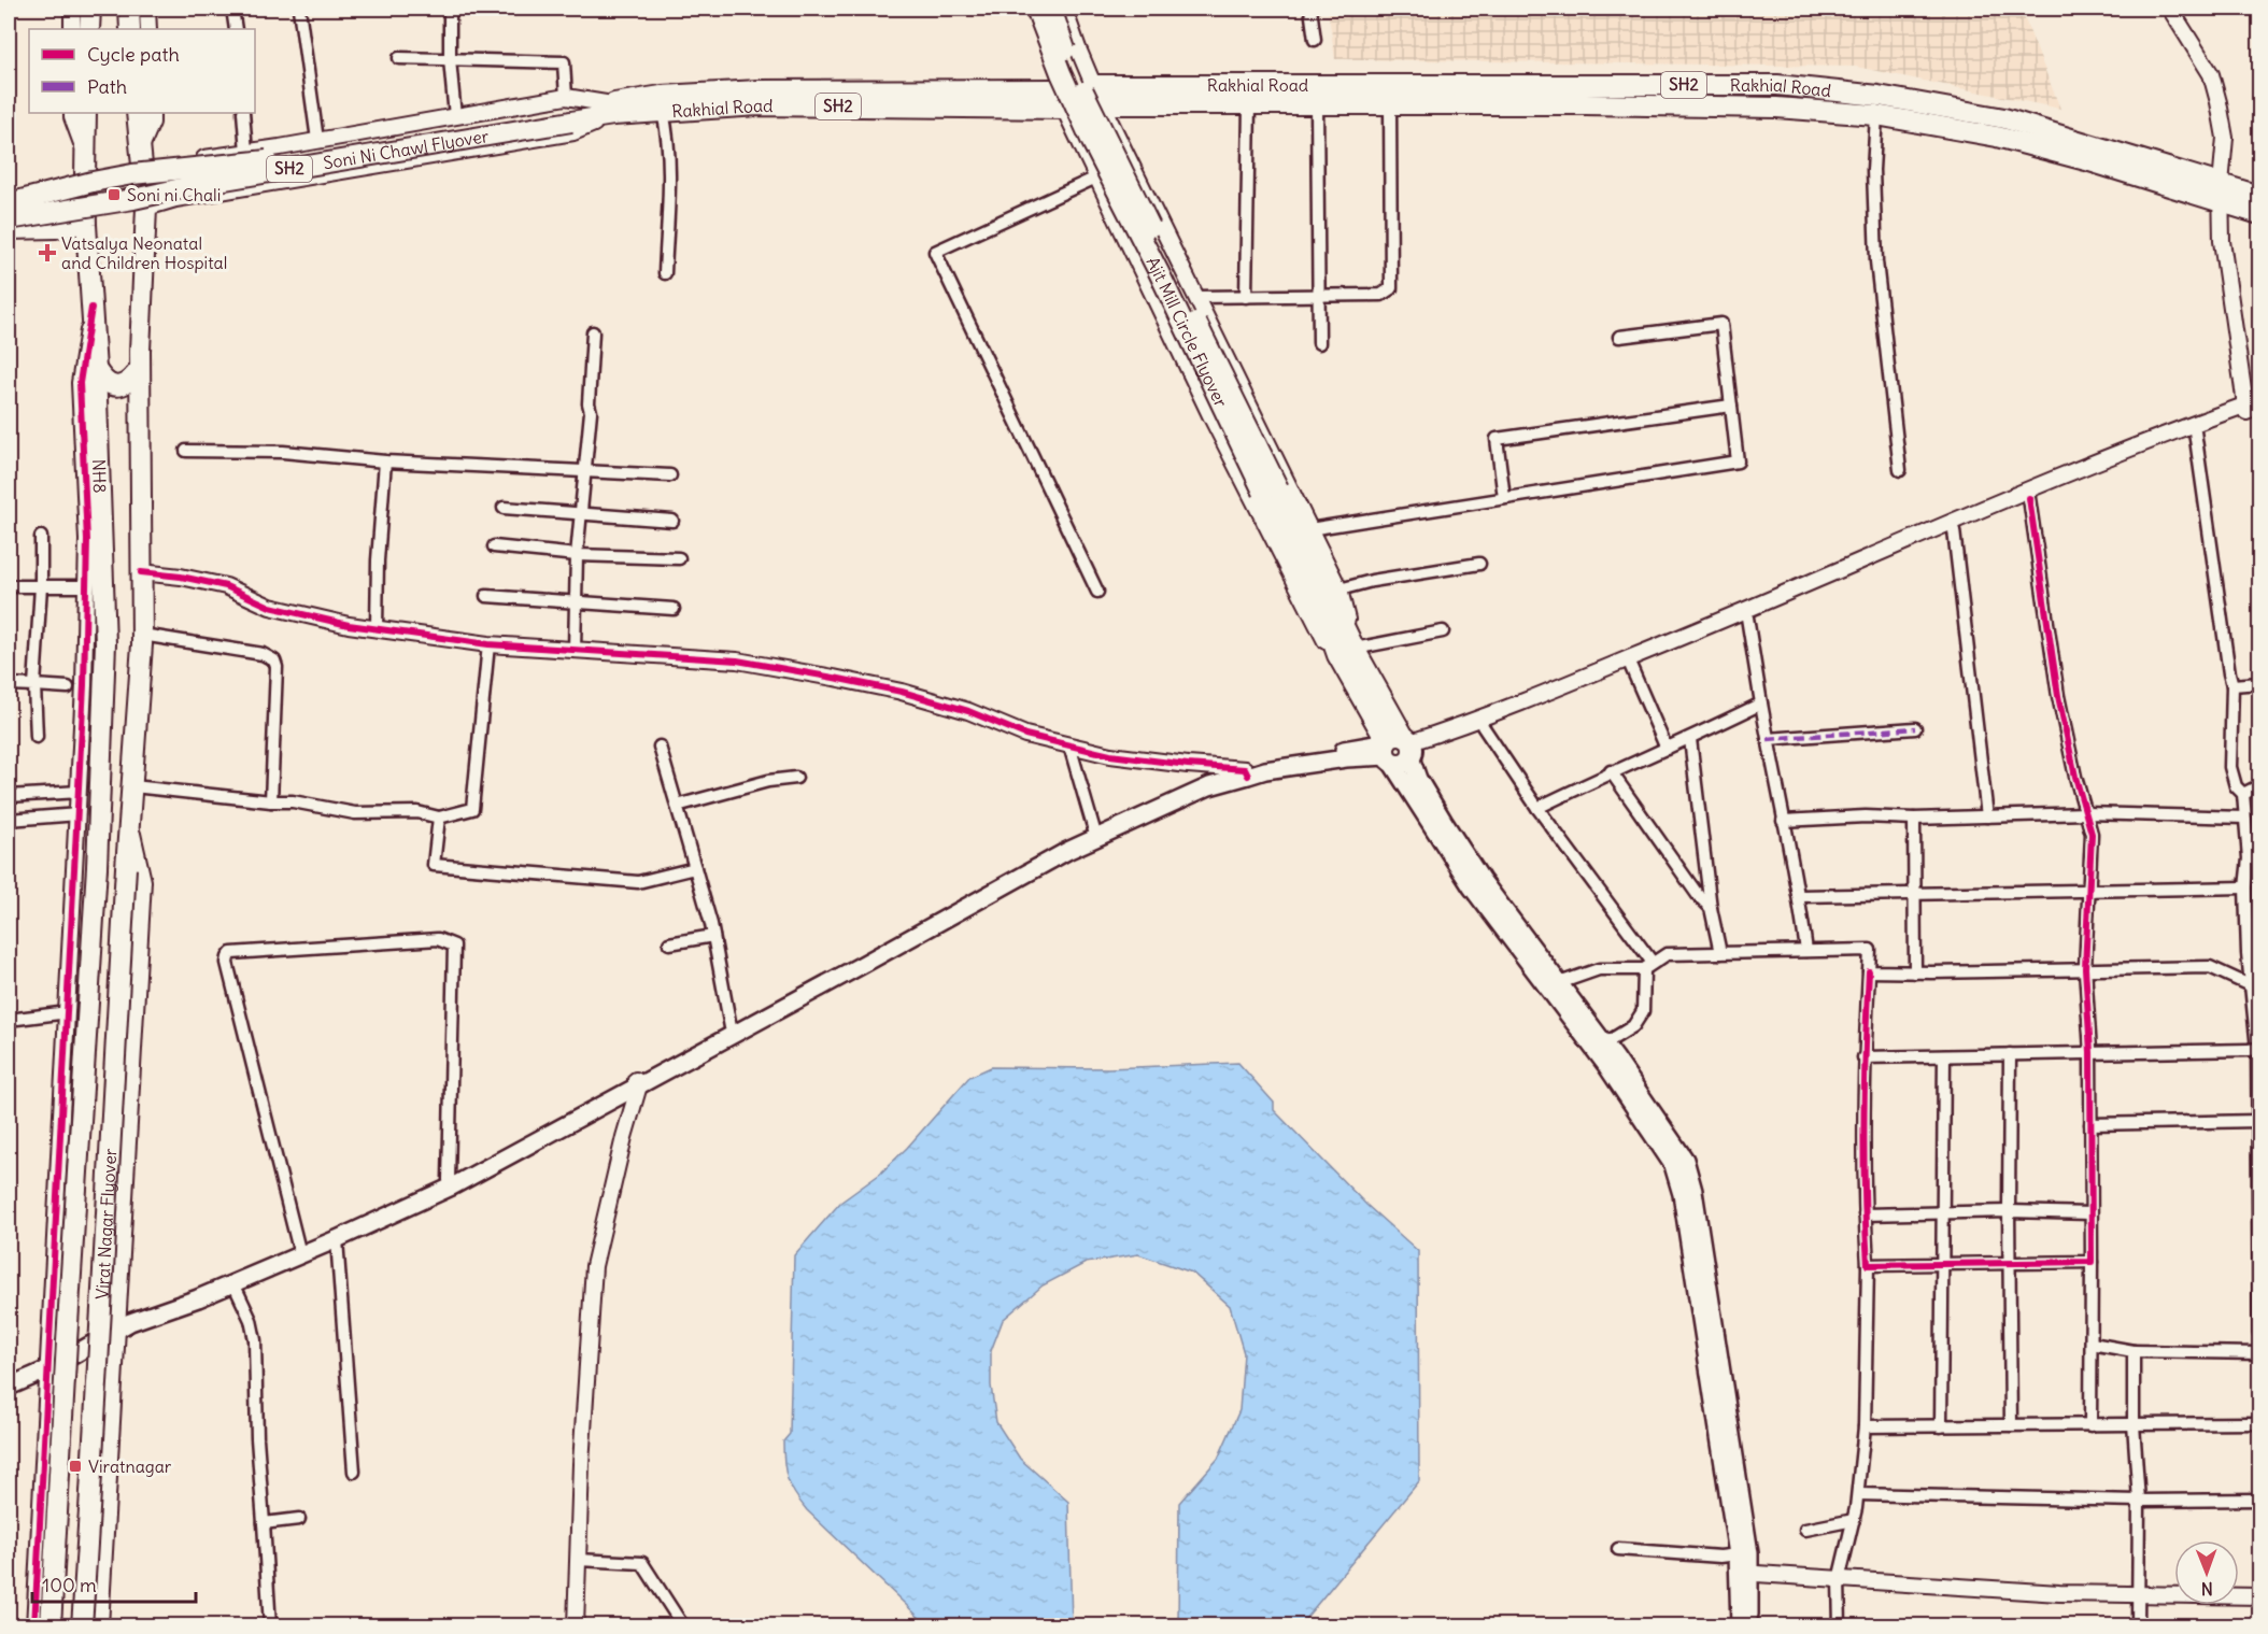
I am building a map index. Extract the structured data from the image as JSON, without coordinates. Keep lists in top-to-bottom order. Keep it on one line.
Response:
{"streets":{"main road":["SH2","Rakhial Road","Soni Ni Chawl Flyover","Ajit Mill Circle Flyover","NH8","Virat Nagar Flyover"]},"crossings":[["Rakhial Road","Soni Ni Chawl Flyover"],["NH8","Virat Nagar Flyover"]],"places":{"transit":["Soni ni Chali","Viratnagar"],"health":["Vatsalya Neonatal and Children Hospital"]},"legend":["Cycle path","Path"],"scale_bar":"100 m","north":"bottom"}
